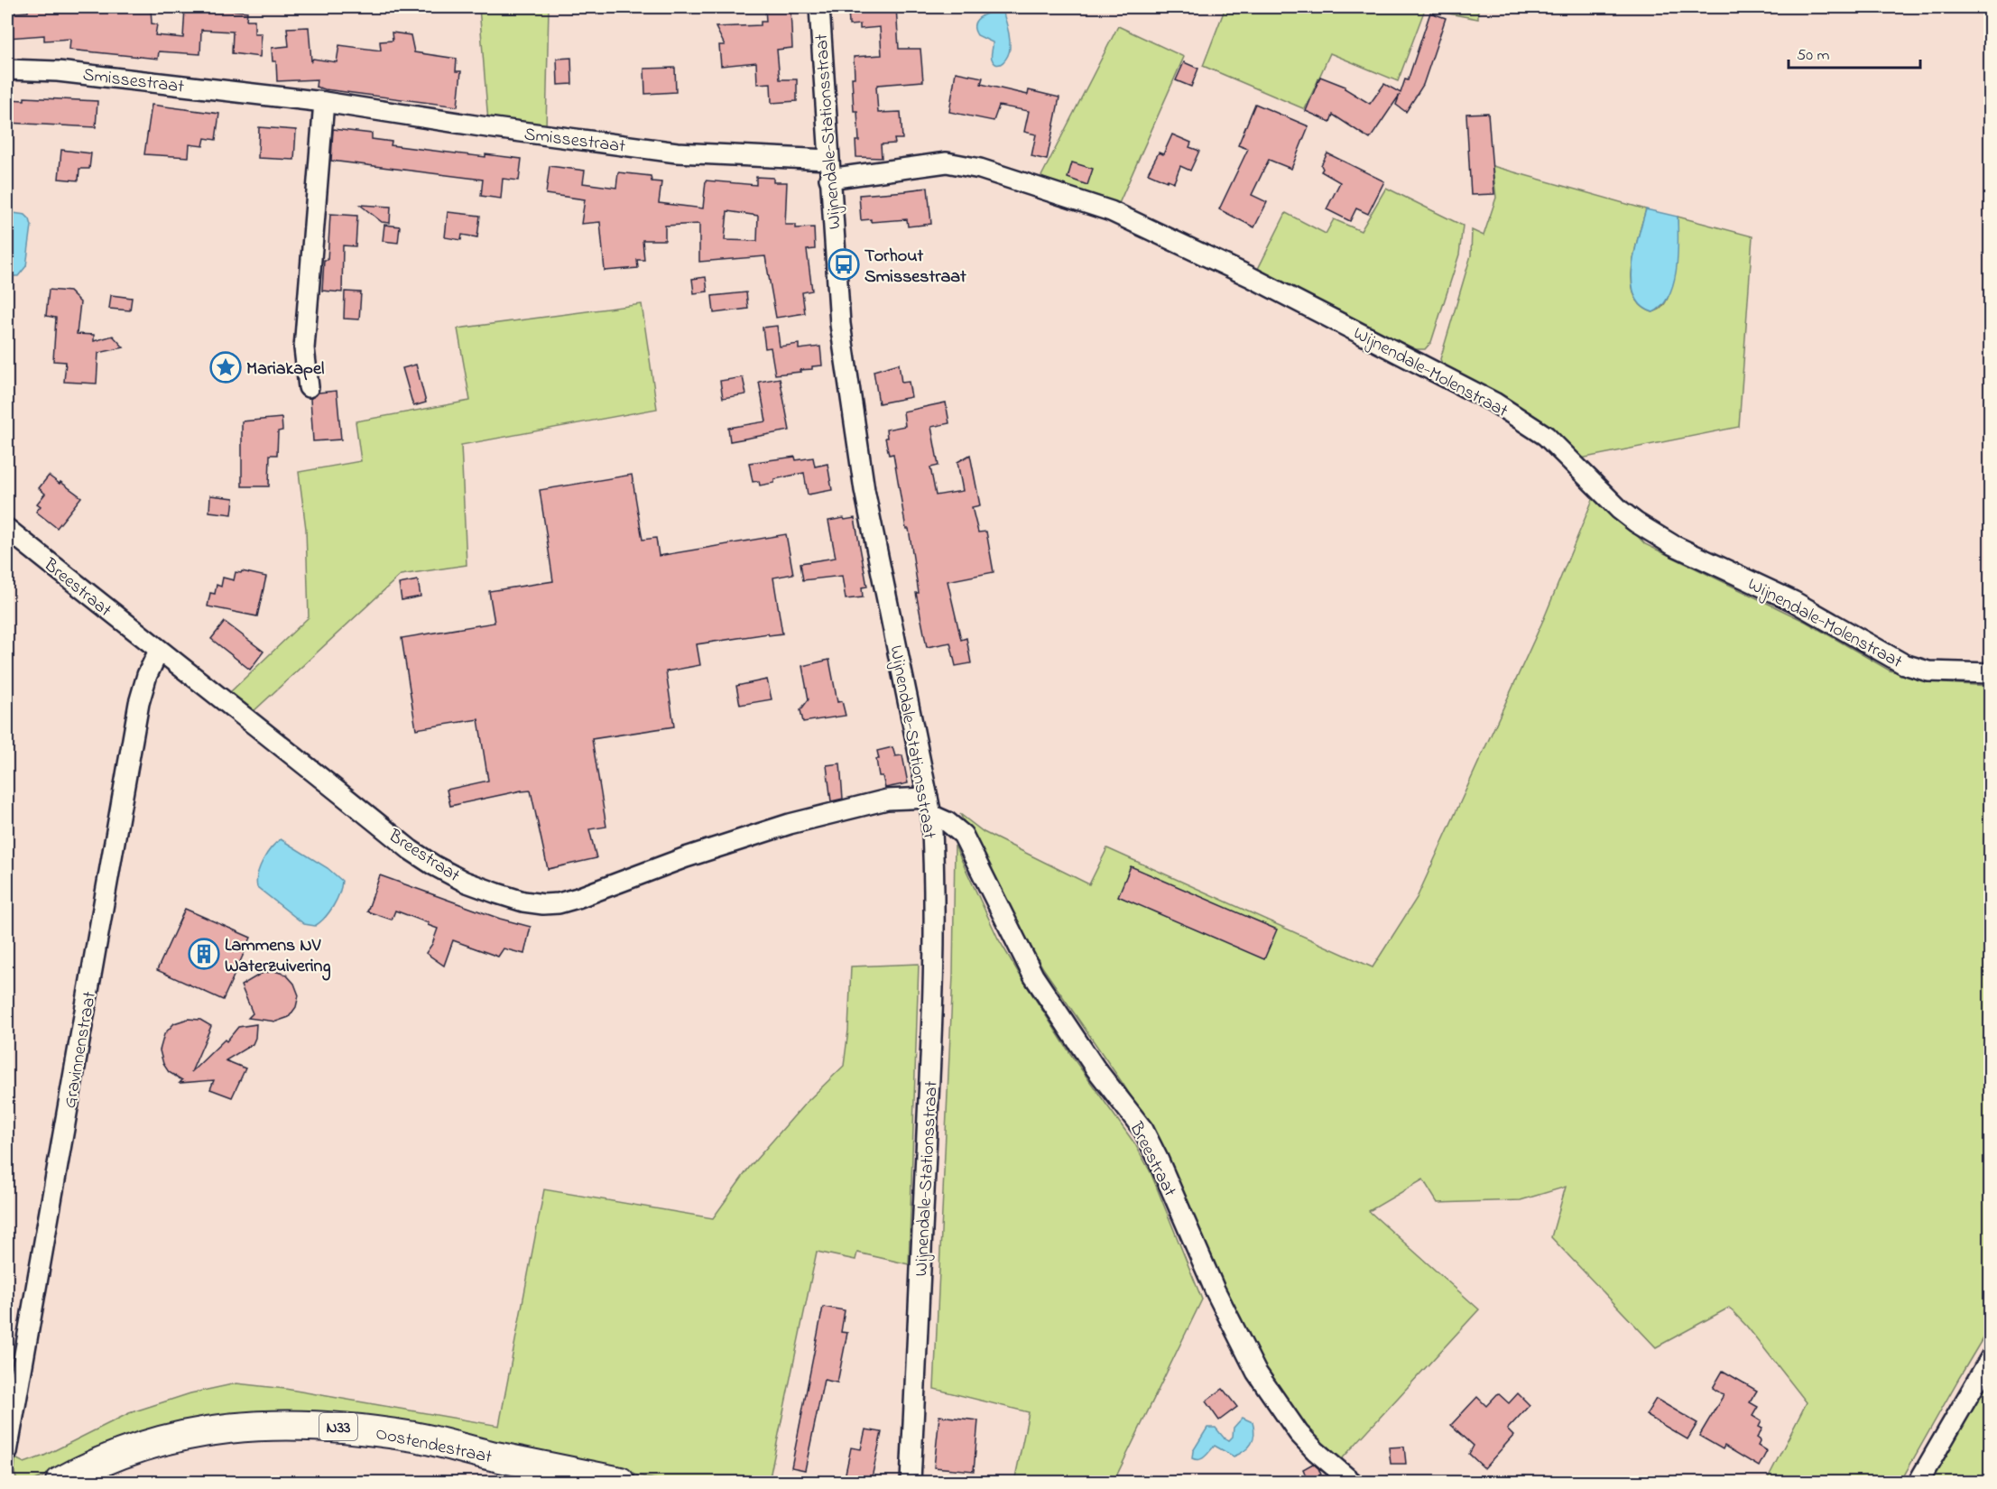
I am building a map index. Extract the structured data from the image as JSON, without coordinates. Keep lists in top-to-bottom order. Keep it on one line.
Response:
{"streets":{"main road":["N33","Oostendestraat"],"street":["Smissestraat","Wijnendale-Stationsstraat","Wijnendale-Molenstraat","Breestraat","Gravinnenstraat"]},"crossings":[["Smissestraat","Wijnendale-Stationsstraat"],["Smissestraat","Wijnendale-Molenstraat"],["Wijnendale-Stationsstraat","Wijnendale-Molenstraat"],["Wijnendale-Stationsstraat","Breestraat"],["Breestraat","Gravinnenstraat"]],"places":{"bus stop":["Torhout Smissestraat"],"place":["Mariakapel"],"building":["Lammens NV Waterzuivering"]},"scale_bar":"50 m"}
